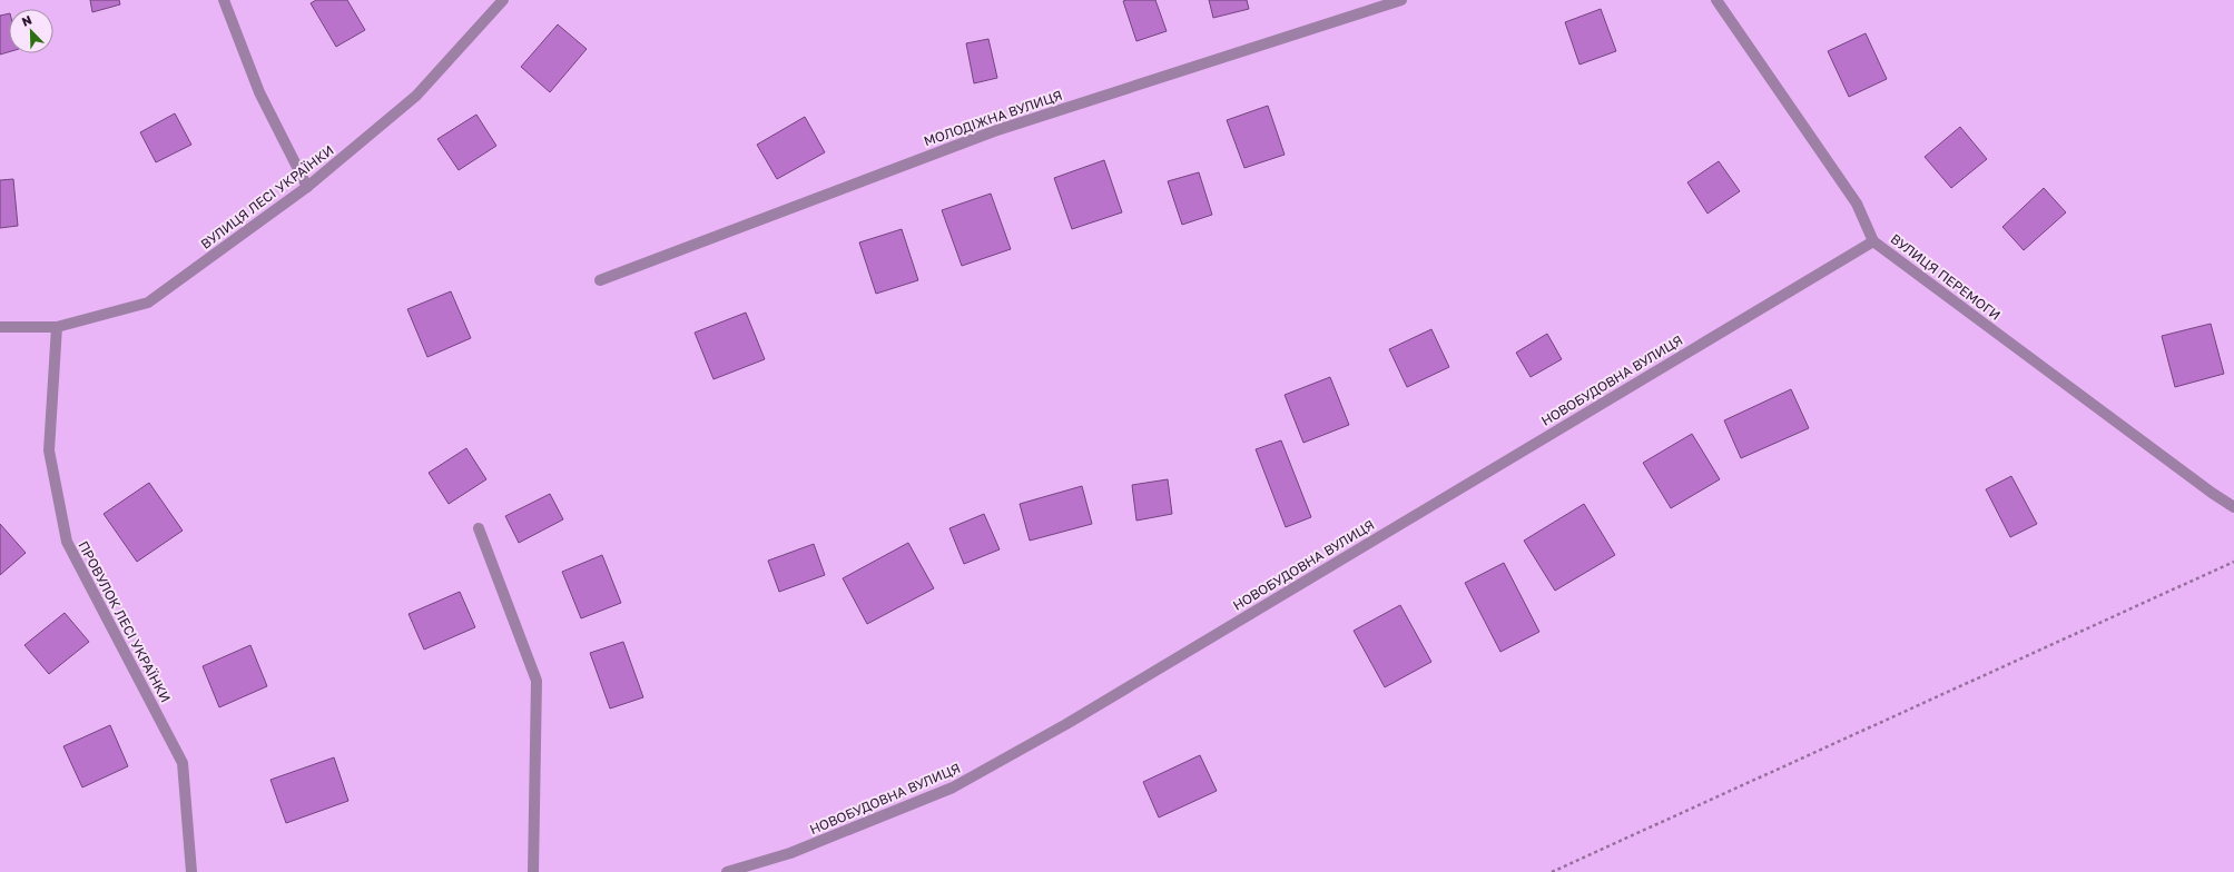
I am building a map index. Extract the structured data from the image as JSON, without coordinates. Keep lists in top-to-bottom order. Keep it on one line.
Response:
{"streets":{"street":["МОЛОДІЖНА ВУЛИЦЯ","ВУЛИЦЯ ЛЕСІ УКРАЇНКИ","ВУЛИЦЯ ПЕРЕМОГИ","НОВОБУДОВНА ВУЛИЦЯ","ПРОВУЛОК ЛЕСІ УКРАЇНКИ"]},"crossings":[["ВУЛИЦЯ ЛЕСІ УКРАЇНКИ","ПРОВУЛОК ЛЕСІ УКРАЇНКИ"],["ВУЛИЦЯ ПЕРЕМОГИ","НОВОБУДОВНА ВУЛИЦЯ"]],"north":"top left"}
